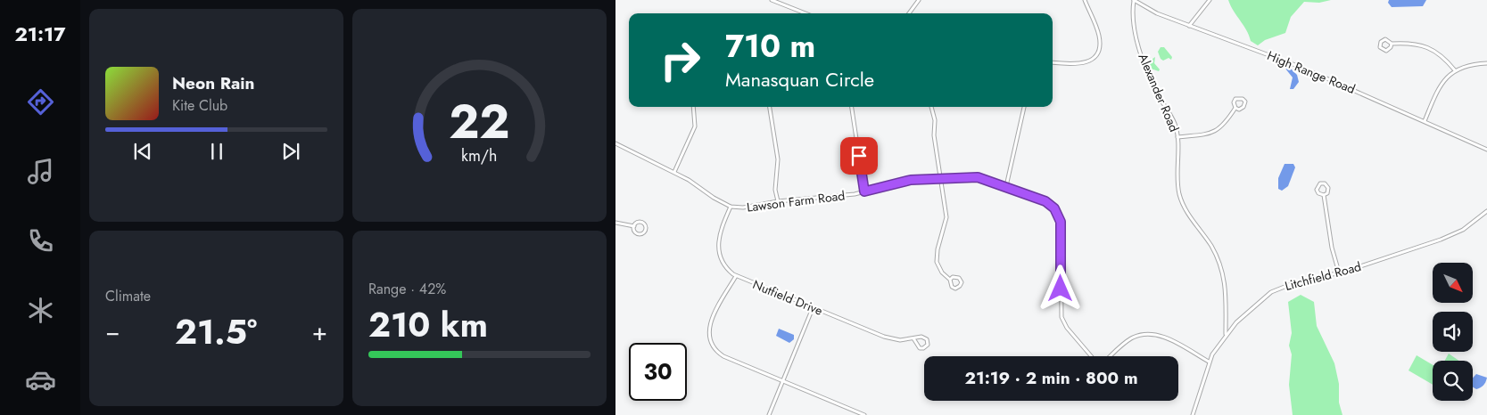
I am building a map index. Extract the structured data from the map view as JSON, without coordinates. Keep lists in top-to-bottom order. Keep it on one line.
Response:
{"streets":{"street":["High Range Road","Alexander Road","Lawson Farm Road","Litchfield Road","Nutfield Drive"]},"crossings":[["High Range Road","Alexander Road"],["Alexander Road","Litchfield Road"],["Lawson Farm Road","Nutfield Drive"]],"north":"bottom right","page":{"tabs":"21:17","turn":["710 m","Manasquan Circle"],"song":["Neon Rain","Kite Club"],"tile":["Climate",["Range · 42%","210 km"]],"heat":["−","21.5°","+"],"limit":"30","trip":"21:19 · 2 min · 800 m","gauge":["22","km/h"]}}
